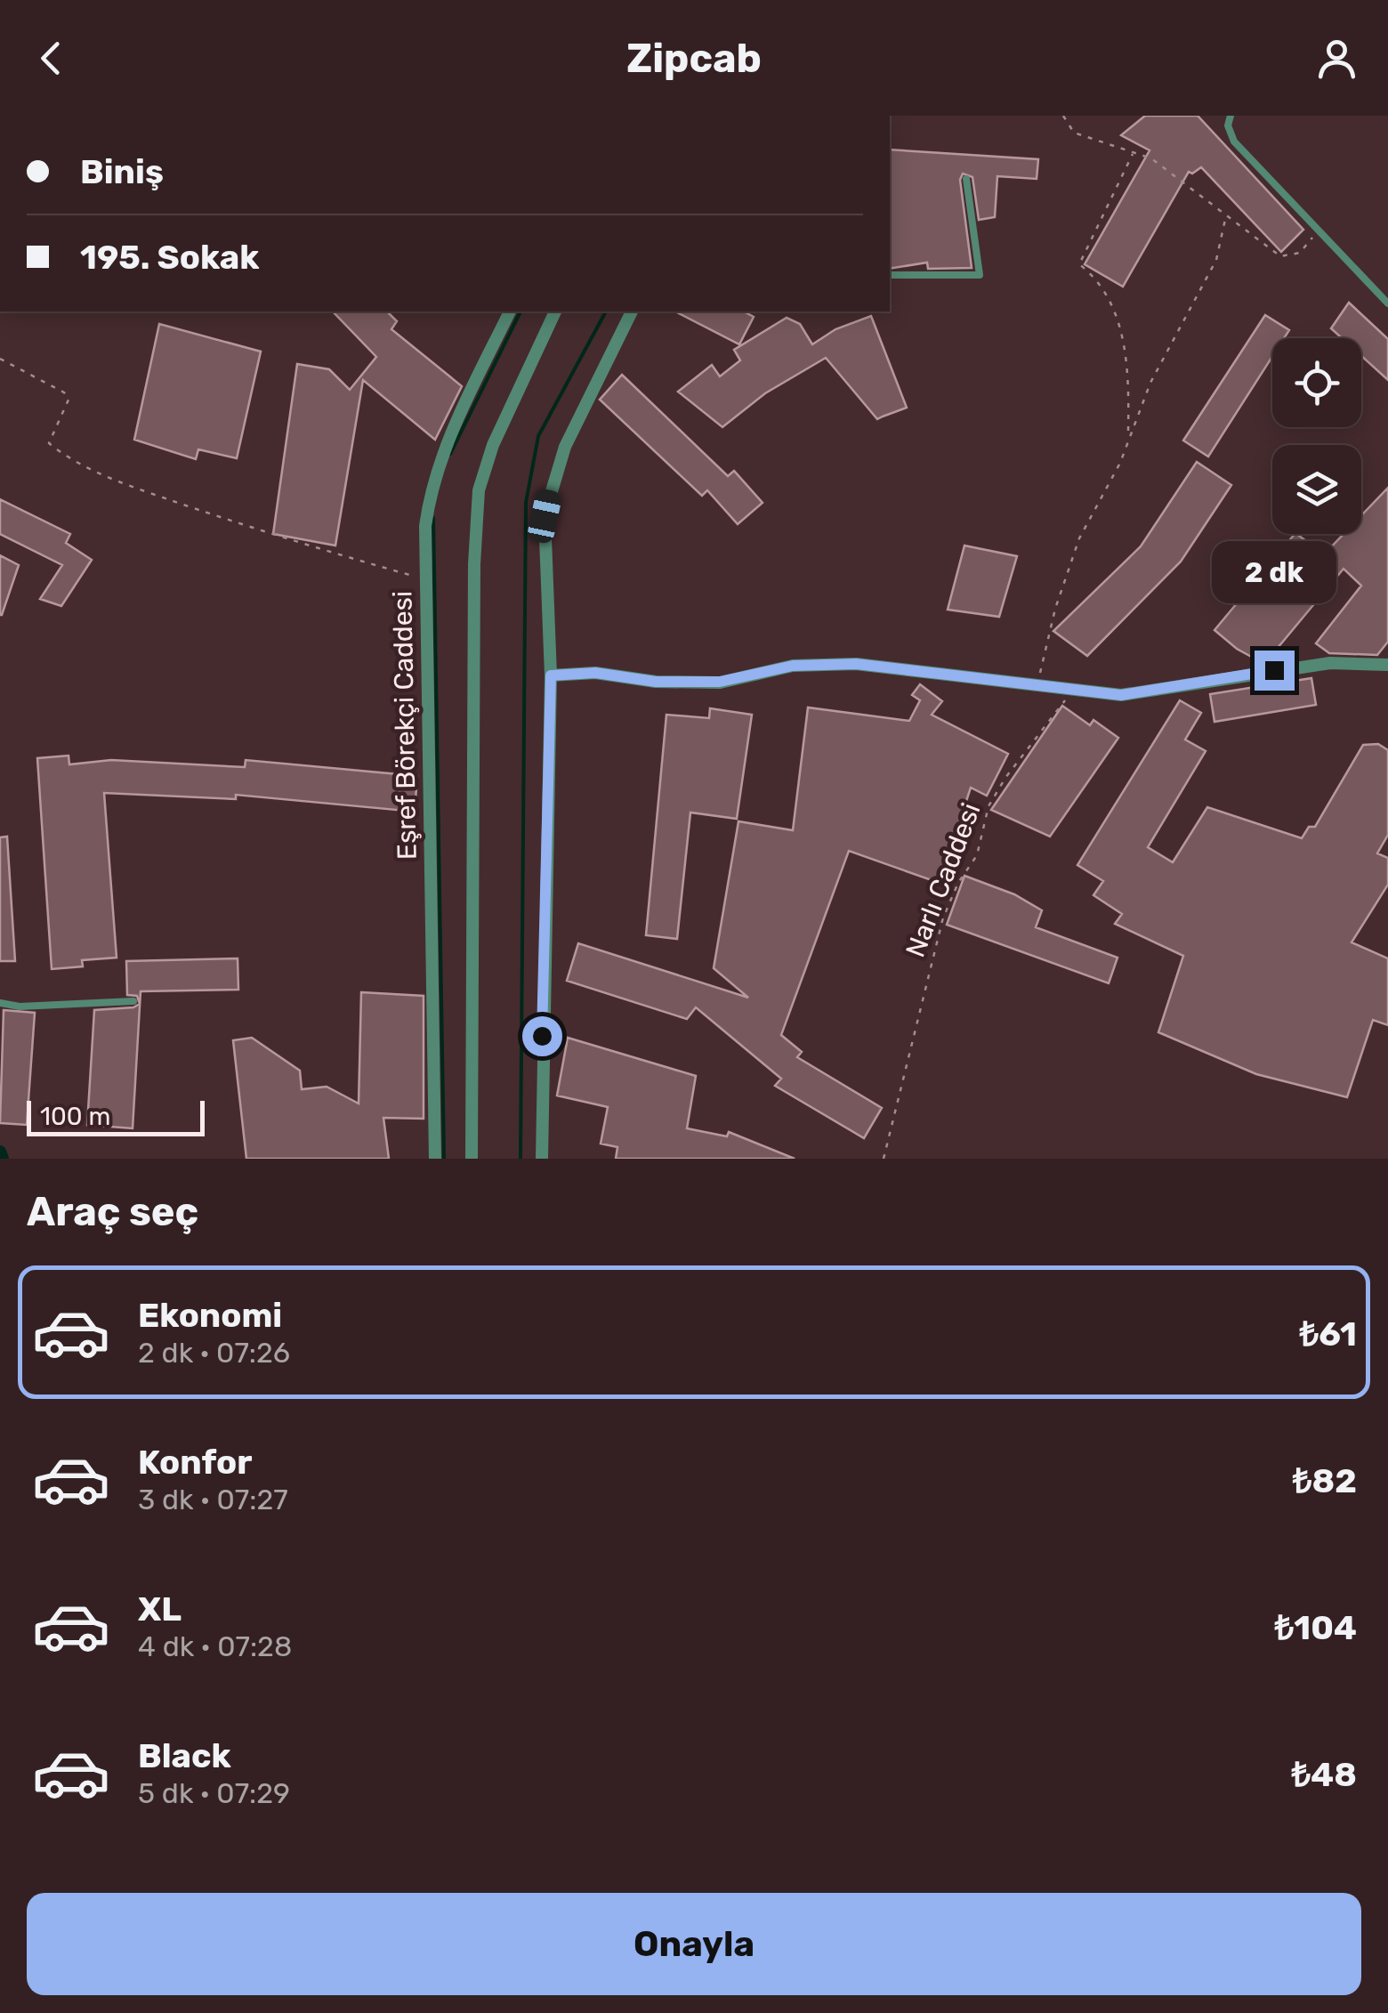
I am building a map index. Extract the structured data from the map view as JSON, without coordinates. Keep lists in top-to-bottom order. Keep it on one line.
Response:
{"streets":{"street":["Eşref Börekçi Caddesi"],"path":["Narlı Caddesi"]},"scale_bar":"100 m","page":{"header":"Zipcab","banner":["Biniş","195. Sokak"],"bubble":"2 dk","scale":"100 m","heading":"Araç seç","list":[{"name":"Ekonomi","note":"2 dk · 07:26","value":"₺61"},{"name":"Konfor","note":"3 dk · 07:27","value":"₺82"},{"name":"XL","note":"4 dk · 07:28","value":"₺104"},{"name":"Black","note":"5 dk · 07:29","value":"₺48"}],"buttons":"Onayla"}}
